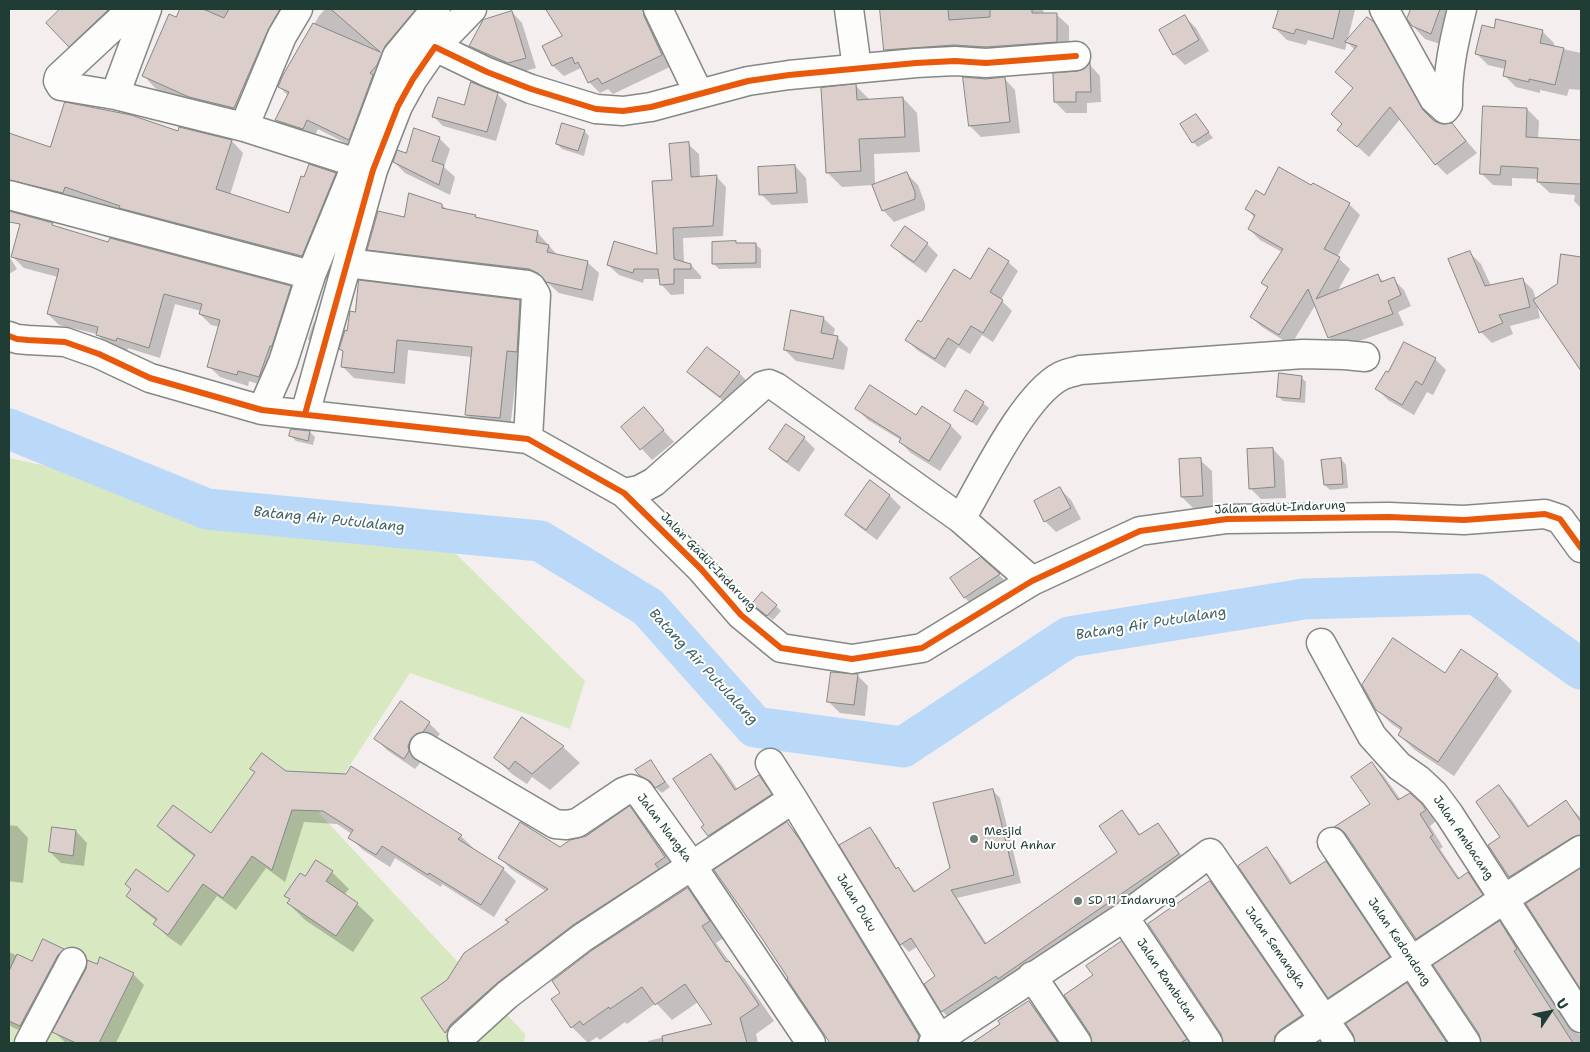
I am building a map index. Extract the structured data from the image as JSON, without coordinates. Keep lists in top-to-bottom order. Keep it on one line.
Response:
{"streets":{"street":["Jalan Gadut-Indarung","Jalan Nangka","Jalan Ambacang","Jalan Duku","Jalan Kedondong","Jalan Semangka","Jalan Rambutan"]},"crossings":[["Jalan Semangka","Jalan Rambutan"]],"water":["Batang Air Putulalang"],"places":["Mesjid Nurul Anhar","SD 11 Indarung"],"north":"top right"}
